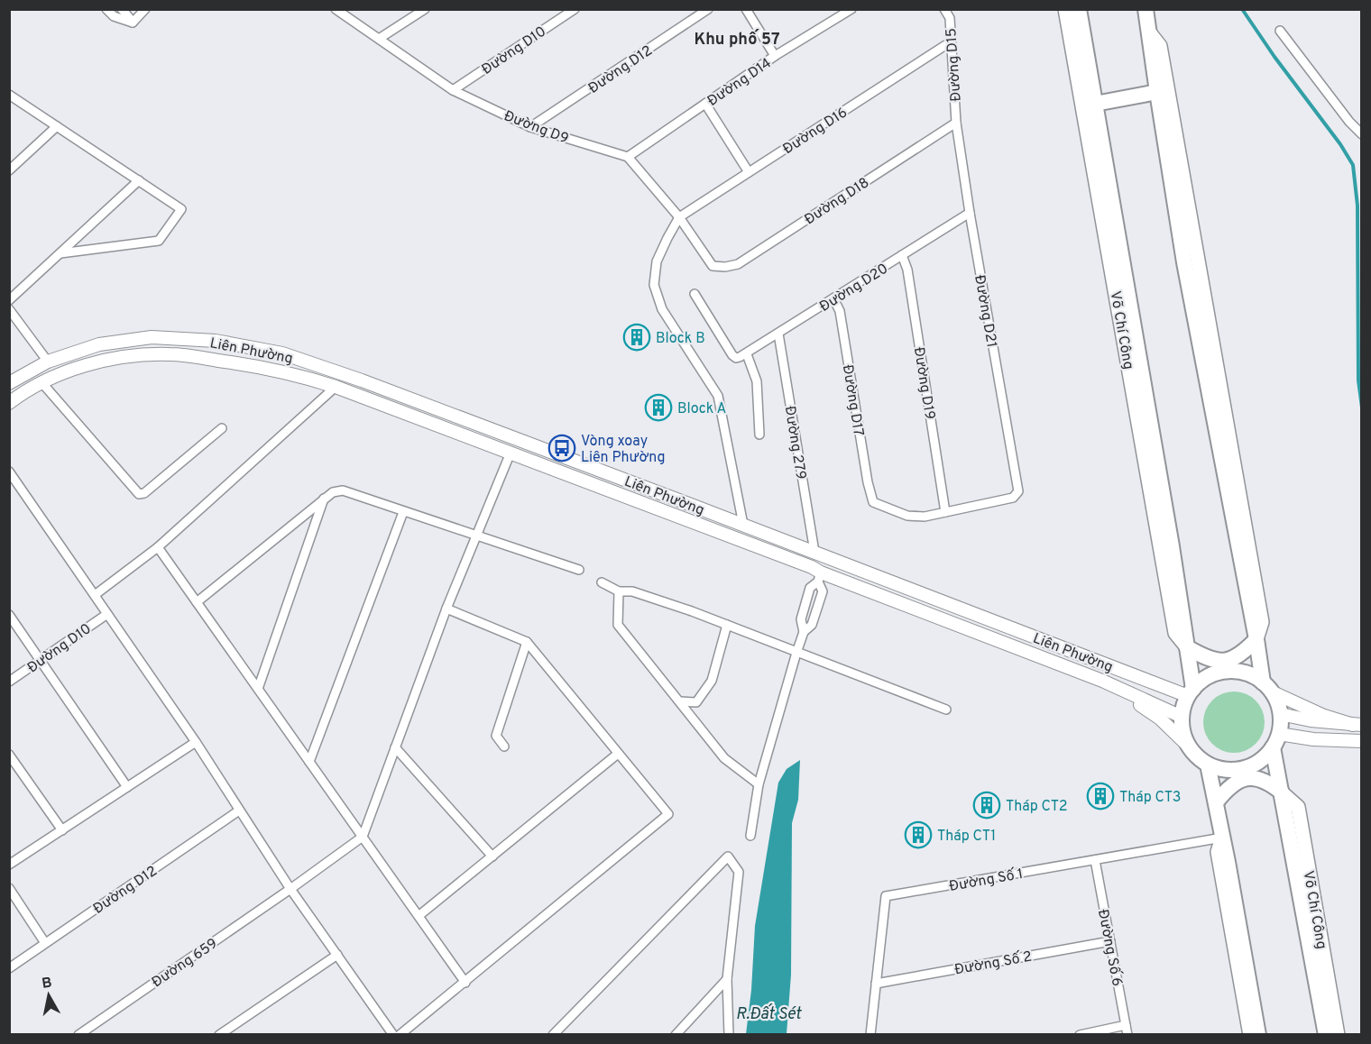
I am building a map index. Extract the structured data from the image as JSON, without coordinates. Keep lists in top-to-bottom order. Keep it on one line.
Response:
{"streets":{"highway":["Võ Chí Công"],"street":["Đường D10","Đường D15","Đường D12","Đường D14","Đường D9","Đường D16","Đường D18","Đường D20","Đường D21","Liên Phường","Đường D19","Đường D17","Đường 279","Đường Số 1","Đường Số 6","Đường 659","Đường Số 2"]},"crossings":[["Đường D10","Đường D9"],["Đường D15","Đường D16"],["Đường D15","Đường D18"],["Đường D15","Đường D21"],["Đường D12","Đường D9"],["Đường D14","Đường D9"],["Đường D16","Đường D18"],["Đường D18","Đường D21"],["Đường D20","Đường D21"],["Đường D20","Đường D19"],["Đường D20","Đường D17"],["Đường D20","Đường 279"],["Đường D21","Đường D19"],["Đường D21","Đường D17"],["Võ Chí Công","Liên Phường"],["Liên Phường","Đường 279"],["Đường D19","Đường D17"],["Đường Số 1","Đường Số 6"],["Đường Số 1","Đường Số 2"],["Đường Số 6","Đường Số 2"]],"districts":["Khu phố 57"],"water":["R.Đất Sét"],"places":{"building":["Block B","Block A","Tháp CT3","Tháp CT2","Tháp CT1"],"bus stop":["Vòng xoay Liên Phường"]},"north":"top"}
